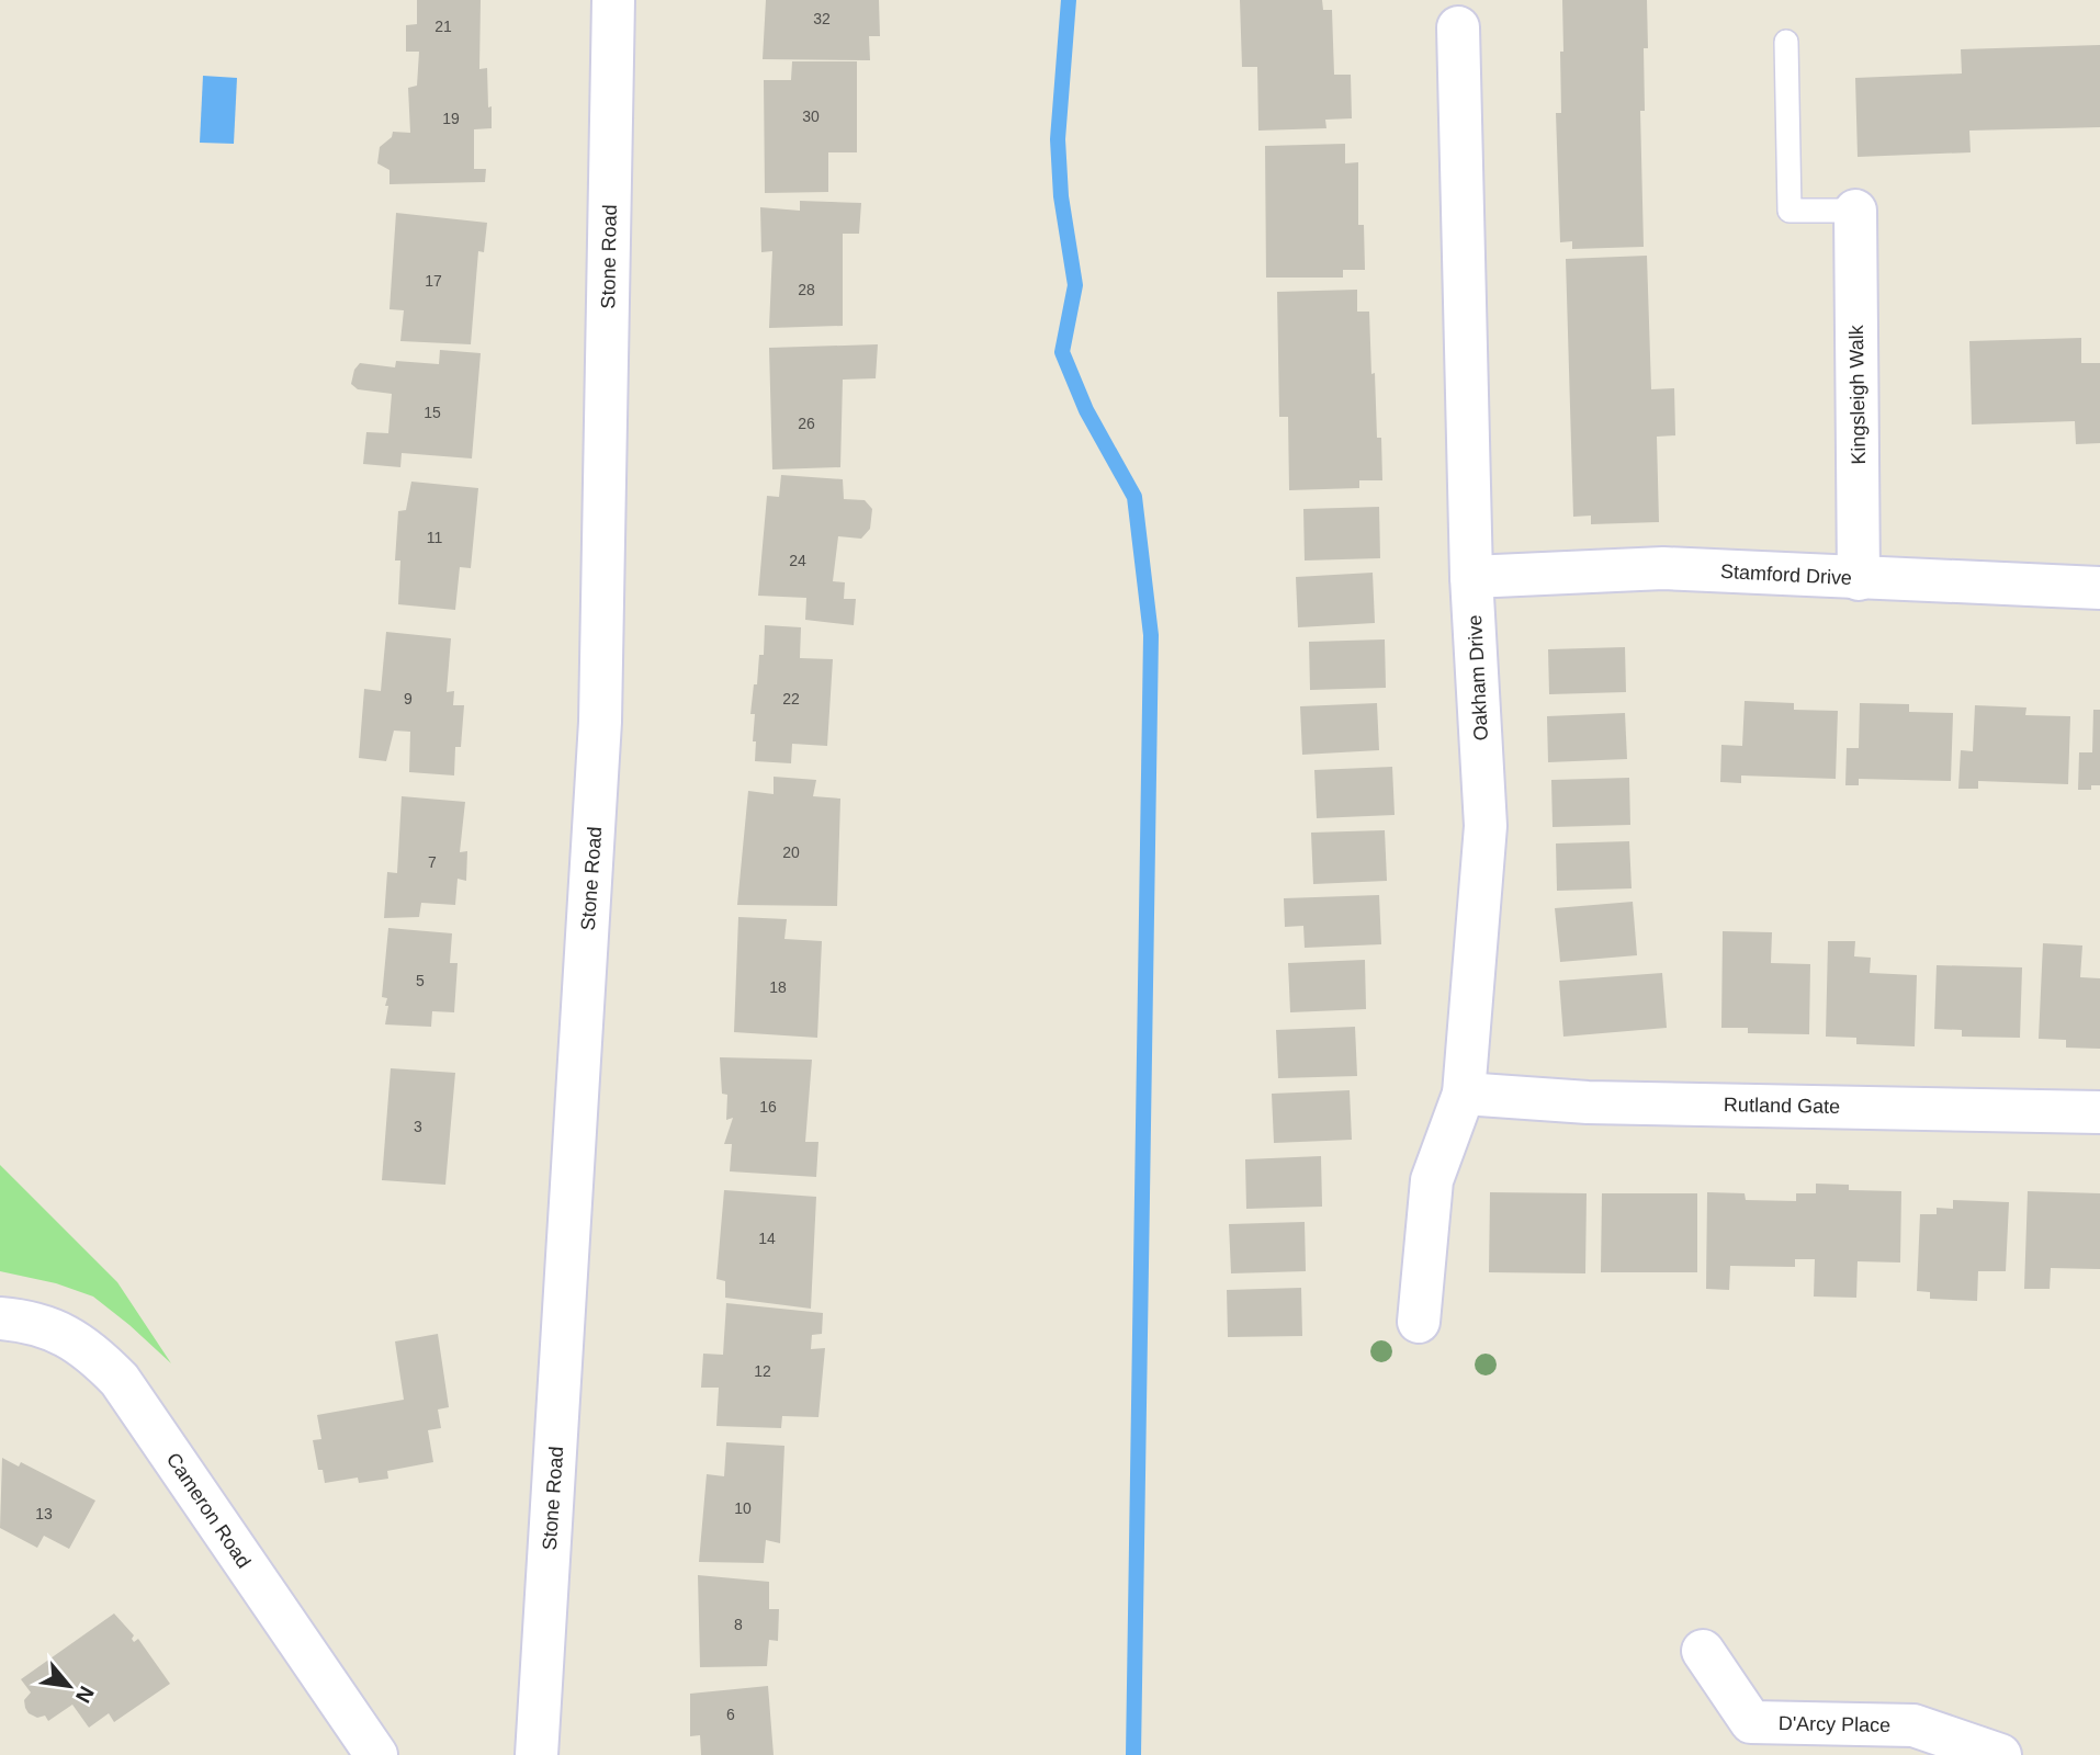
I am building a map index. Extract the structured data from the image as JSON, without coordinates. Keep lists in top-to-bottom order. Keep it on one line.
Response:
{"streets":{"street":["Stone Road","Kingsleigh Walk","Stamford Drive","Oakham Drive","Rutland Gate","Cameron Road","D'Arcy Place"]},"crossings":[["Kingsleigh Walk","Stamford Drive"],["Stamford Drive","Oakham Drive"],["Oakham Drive","Rutland Gate"]],"house_numbers":["32","21","30","19","17","28","15","26","11","24","9","22","20","7","5","18","16","3","14","12","10","13","8","6"],"north":"bottom right"}
